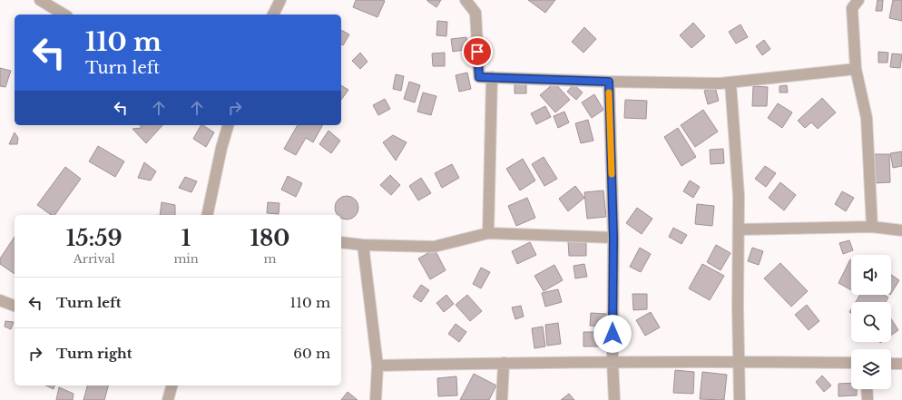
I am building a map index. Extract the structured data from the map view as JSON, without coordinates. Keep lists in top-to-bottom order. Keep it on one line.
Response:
{"page":{"turn":["110 m","Turn left"],"eta":["15:59","Arrival","1","min","180","m"],"list":[{"name":"Turn left","value":"110 m"},{"name":"Turn right","value":"60 m"}]}}
